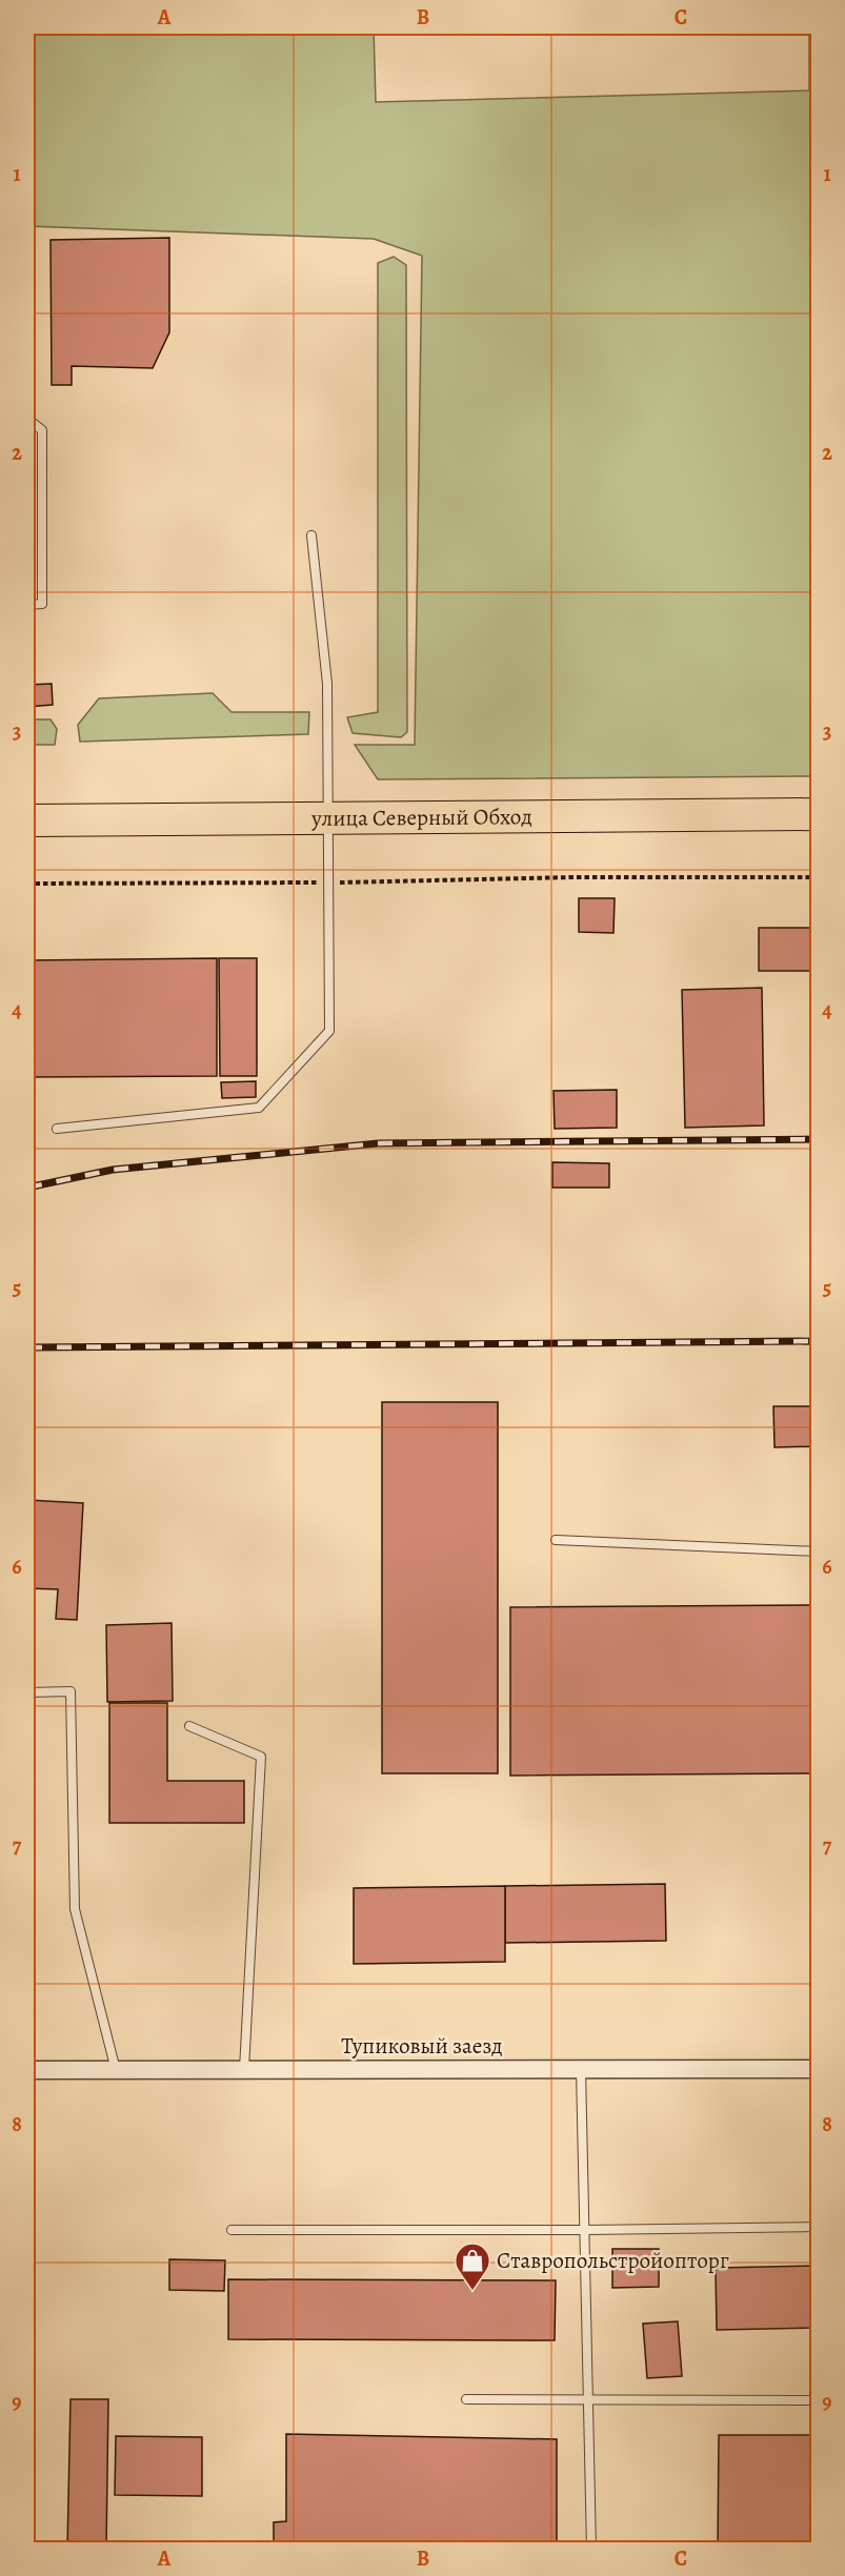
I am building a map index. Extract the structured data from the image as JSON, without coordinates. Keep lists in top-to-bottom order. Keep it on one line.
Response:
{"streets":{"highway":["улица Северный Обход"],"street":["Тупиковый заезд"]},"places":{"shop":["Ставропольстройопторг"]},"grid":{"columns":["A","B","C"],"rows":["1","2","3","4","5","6","7","8","9"]}}
